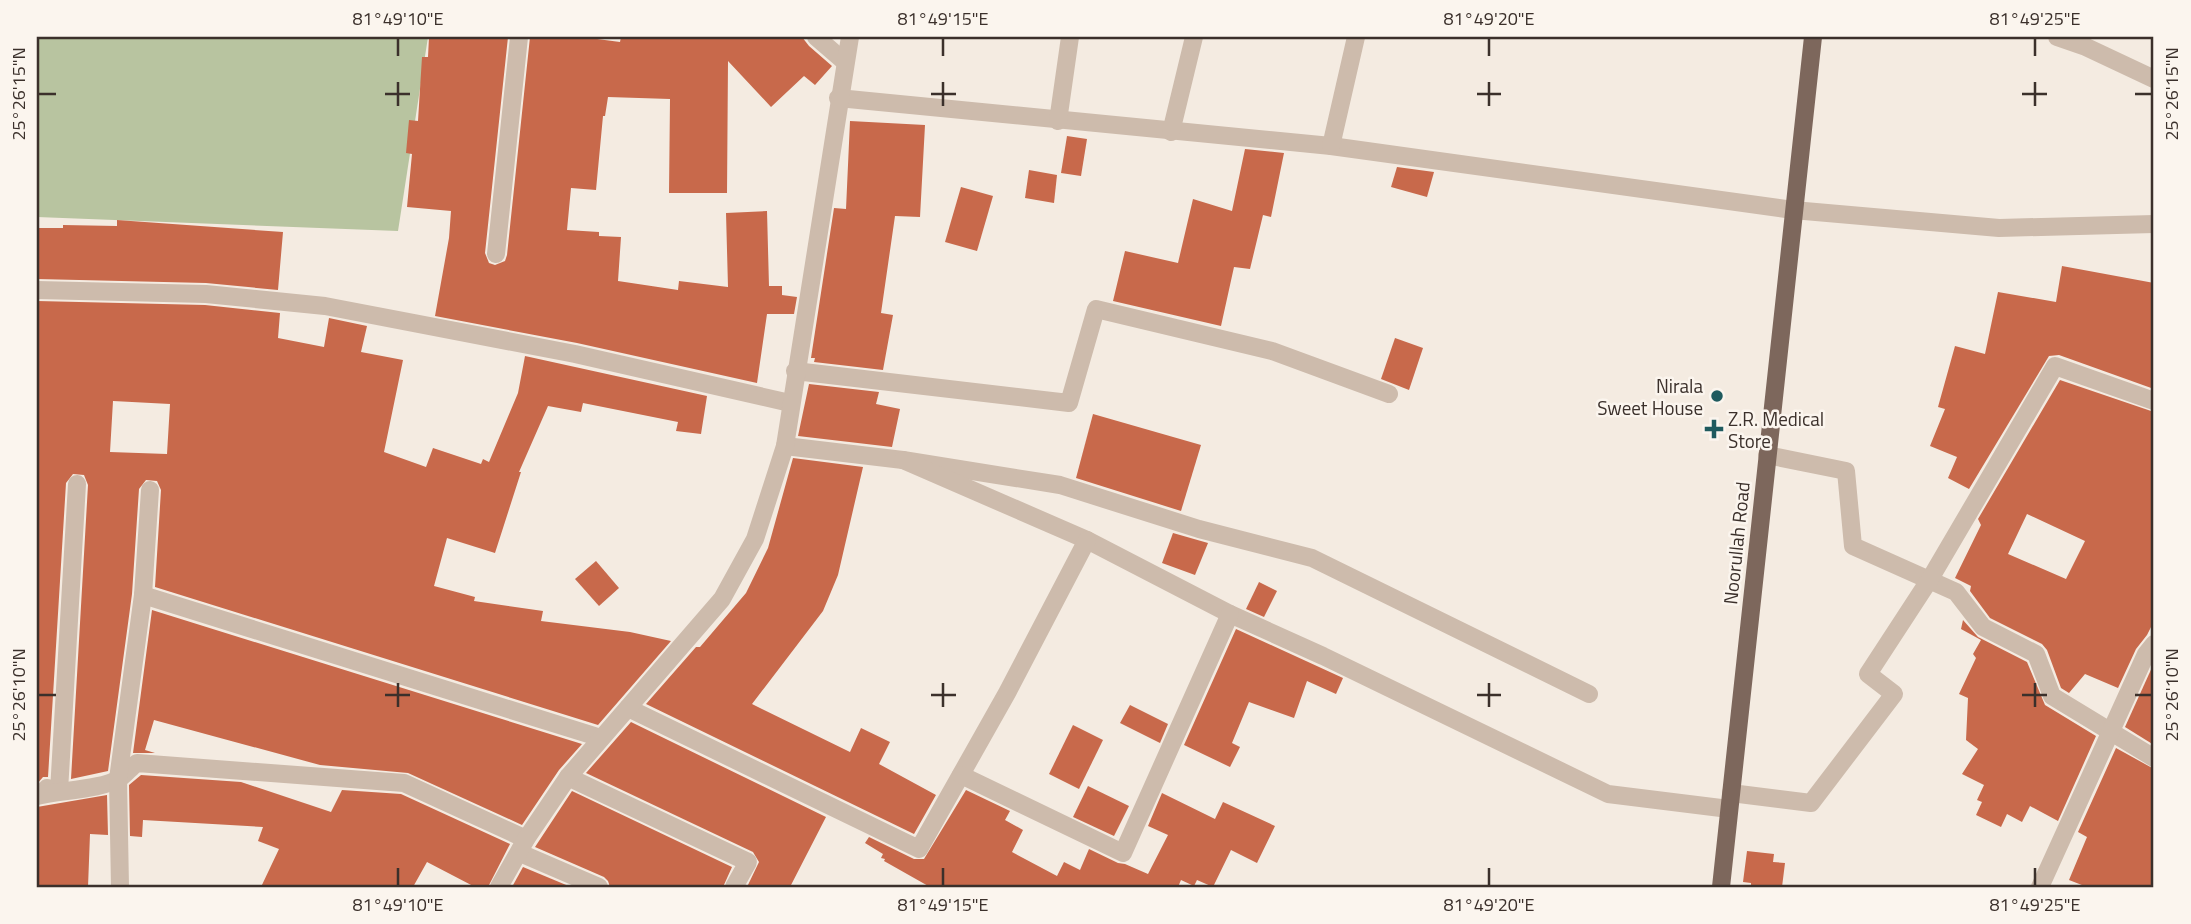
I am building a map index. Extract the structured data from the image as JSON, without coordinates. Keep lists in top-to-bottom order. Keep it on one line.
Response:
{"streets":{"main road":["Noorullah Road"]},"places":{"other":["Nirala Sweet House"],"health":["Z.R. Medical Store"]},"coordinates":["81°49'10\"E","81°49'15\"E","81°49'20\"E","81°49'25\"E","25°26'15\"N","25°26'10\"N"]}
